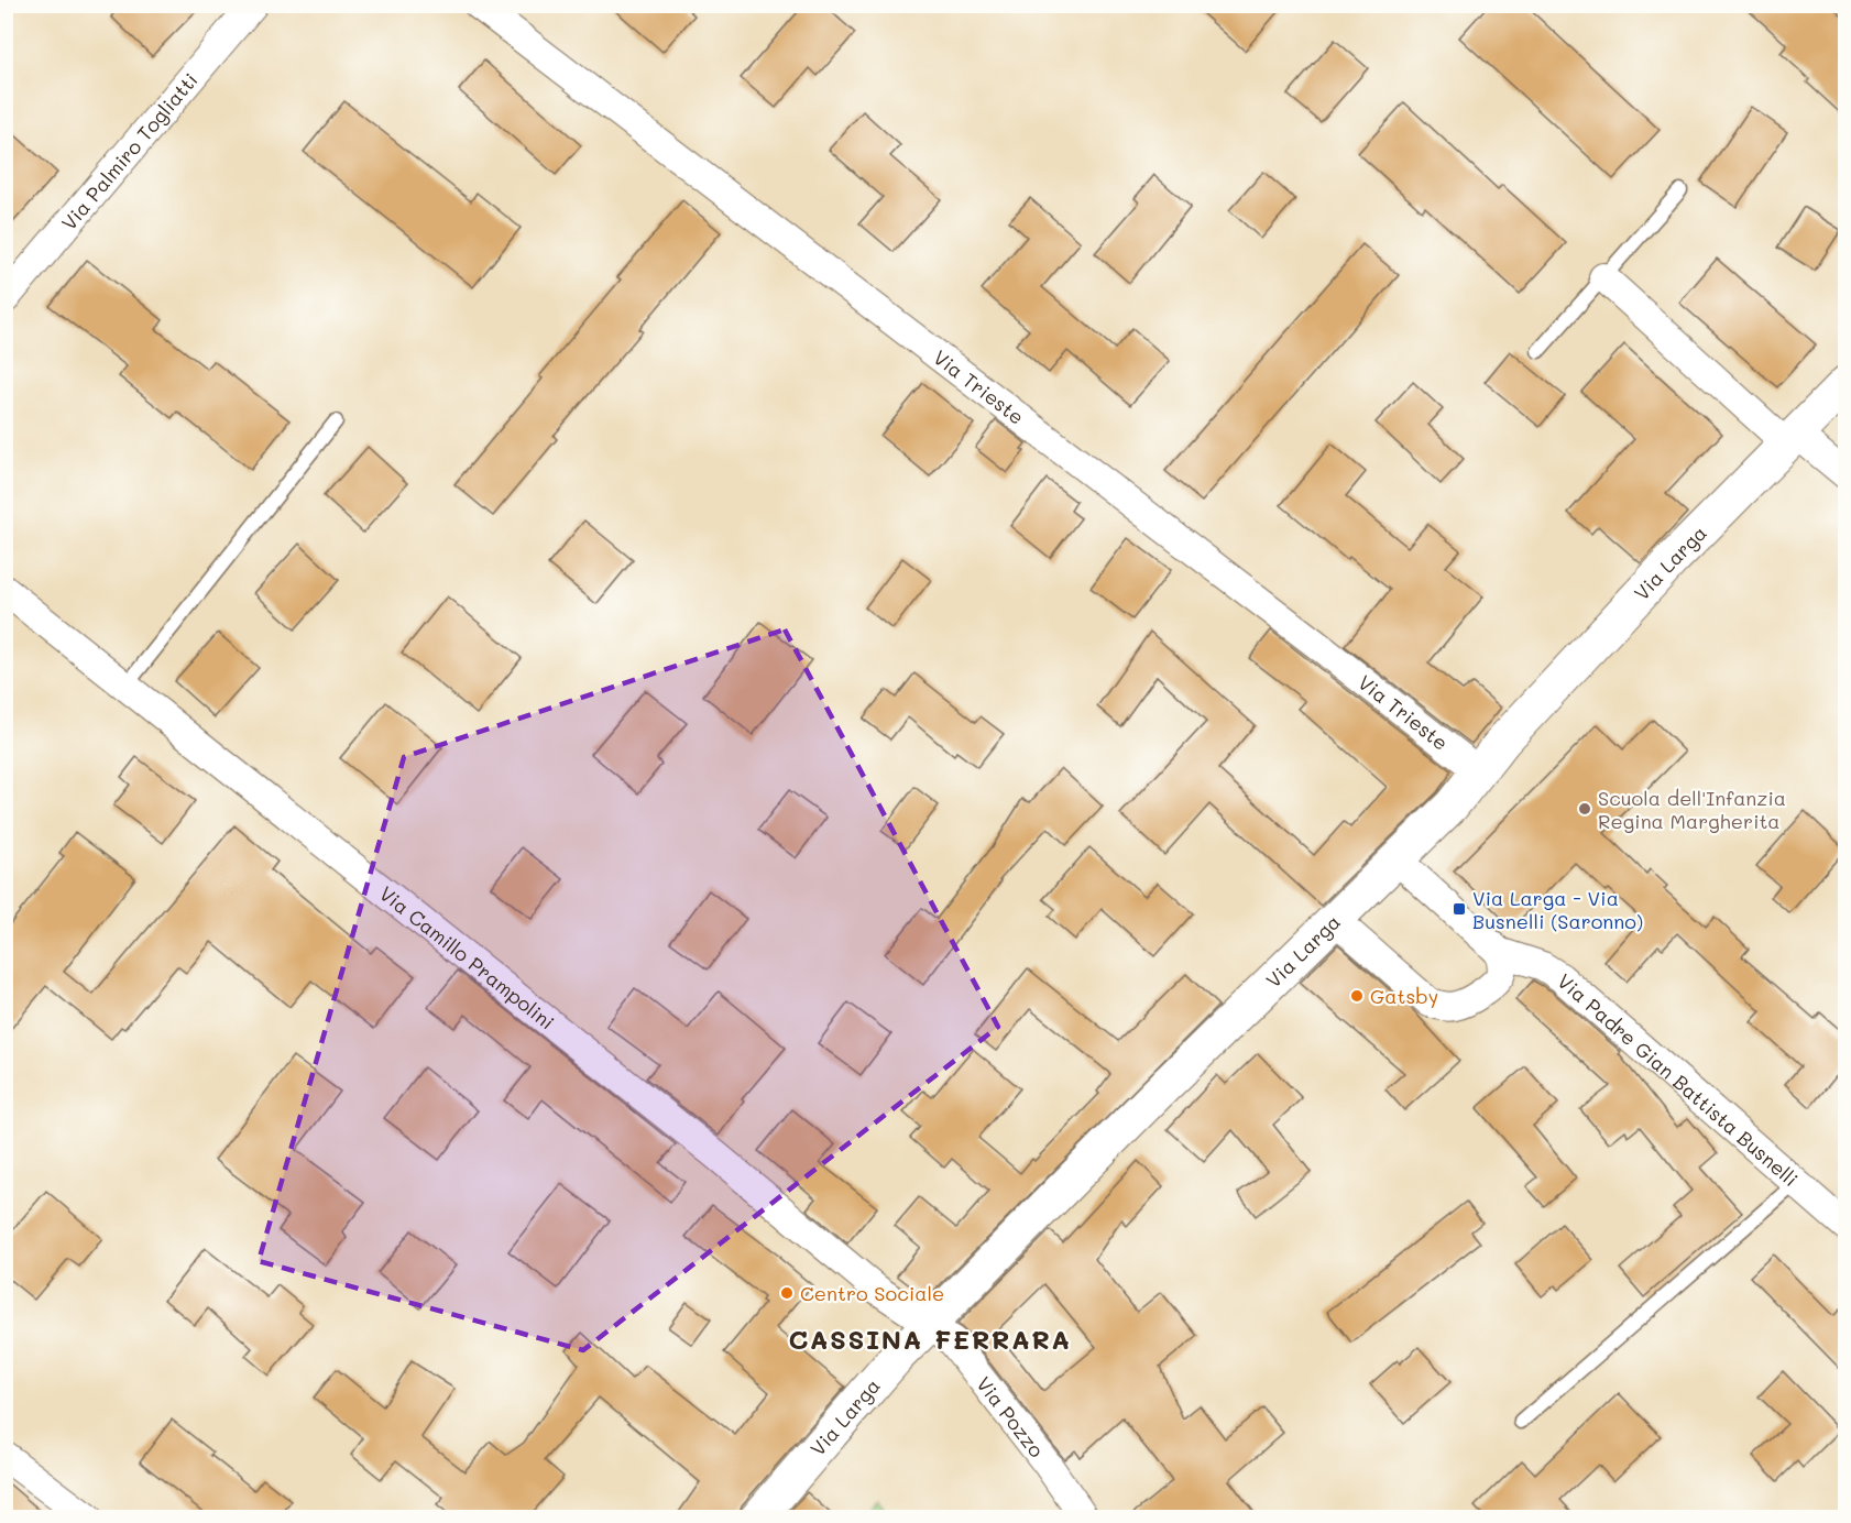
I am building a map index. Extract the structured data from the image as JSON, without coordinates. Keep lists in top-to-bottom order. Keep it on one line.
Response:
{"streets":{"street":["Via Palmiro Togliatti","Via Trieste","Via Larga","Via Camillo Prampolini","Via Padre Gian Battista Busnelli","Via Pozzo"]},"crossings":[["Via Trieste","Via Larga"],["Via Larga","Via Camillo Prampolini"],["Via Larga","Via Padre Gian Battista Busnelli"],["Via Larga","Via Pozzo"],["Via Camillo Prampolini","Via Pozzo"]],"districts":["CASSINA FERRARA"],"places":{"other":["Scuola dell'Infanzia Regina Margherita","Gatsby","Centro Sociale"],"transit":["Via Larga - Via Busnelli (Saronno)"]}}
